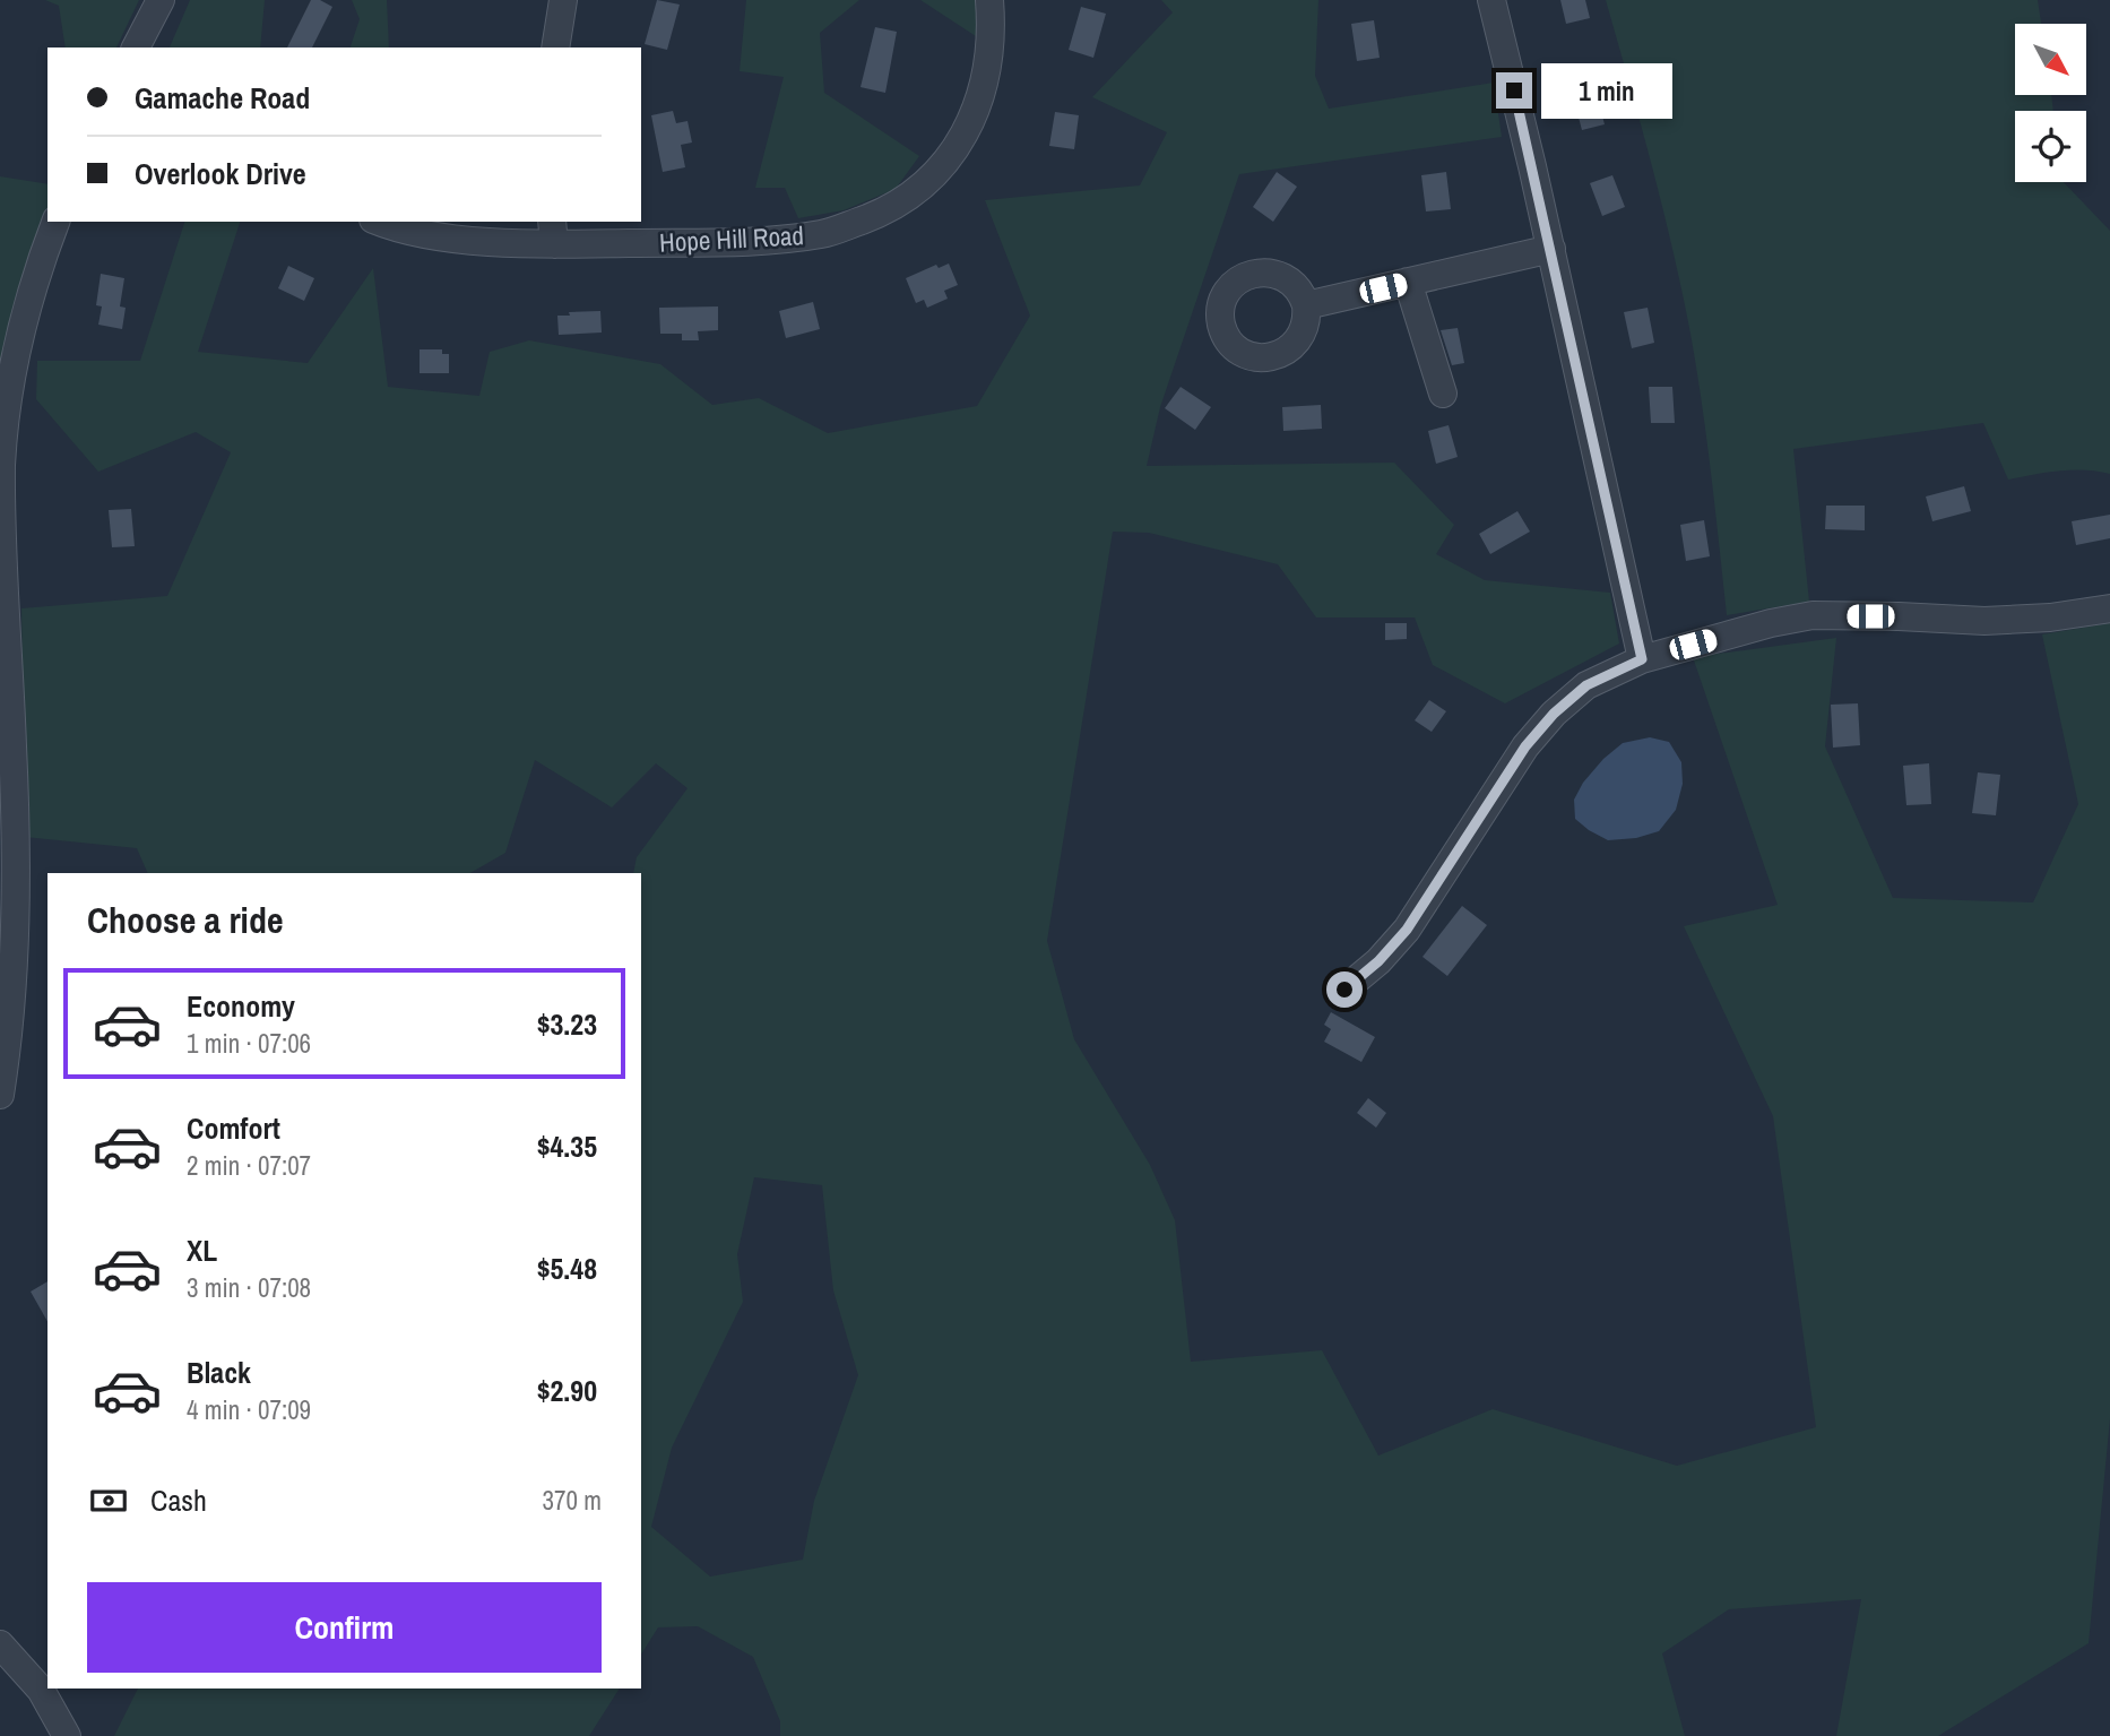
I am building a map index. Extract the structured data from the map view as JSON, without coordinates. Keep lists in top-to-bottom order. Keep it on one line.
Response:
{"streets":{"street":["Hope Hill Road"]},"north":"bottom right","page":{"banner":["Gamache Road","Overlook Drive"],"bubble":"1 min","heading":"Choose a ride","list":[{"name":"Economy","note":"1 min · 07:06","value":"$3.23"},{"name":"Comfort","note":"2 min · 07:07","value":"$4.35"},{"name":"XL","note":"3 min · 07:08","value":"$5.48"},{"name":"Black","note":"4 min · 07:09","value":"$2.90"}],"pay":["Cash","370 m"],"buttons":"Confirm"}}
